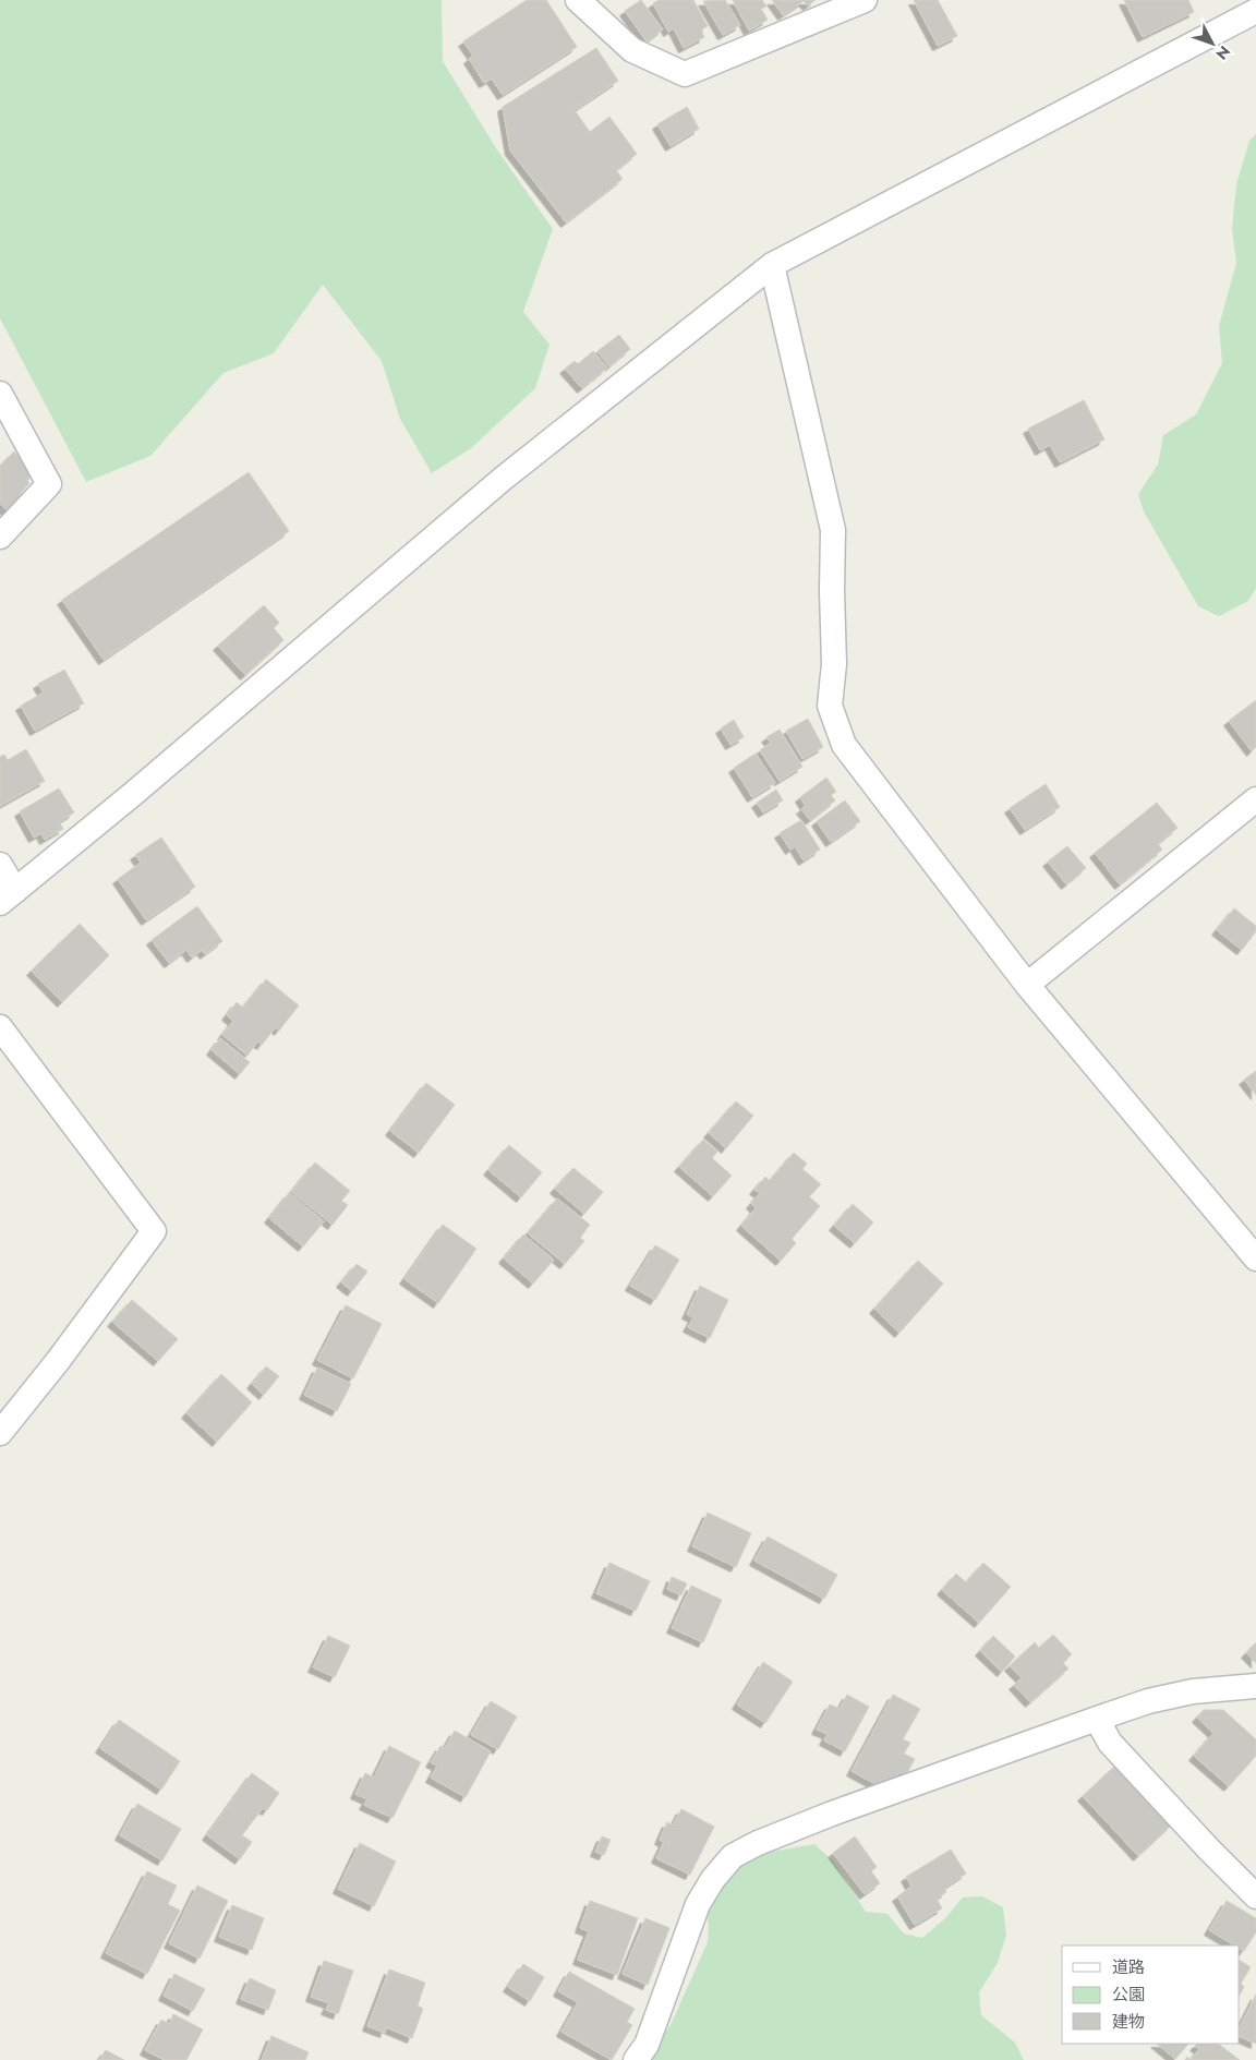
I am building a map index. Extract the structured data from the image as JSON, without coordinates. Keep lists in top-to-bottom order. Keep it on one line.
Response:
{"legend":["道路","公園","建物"],"north":"bottom right"}
